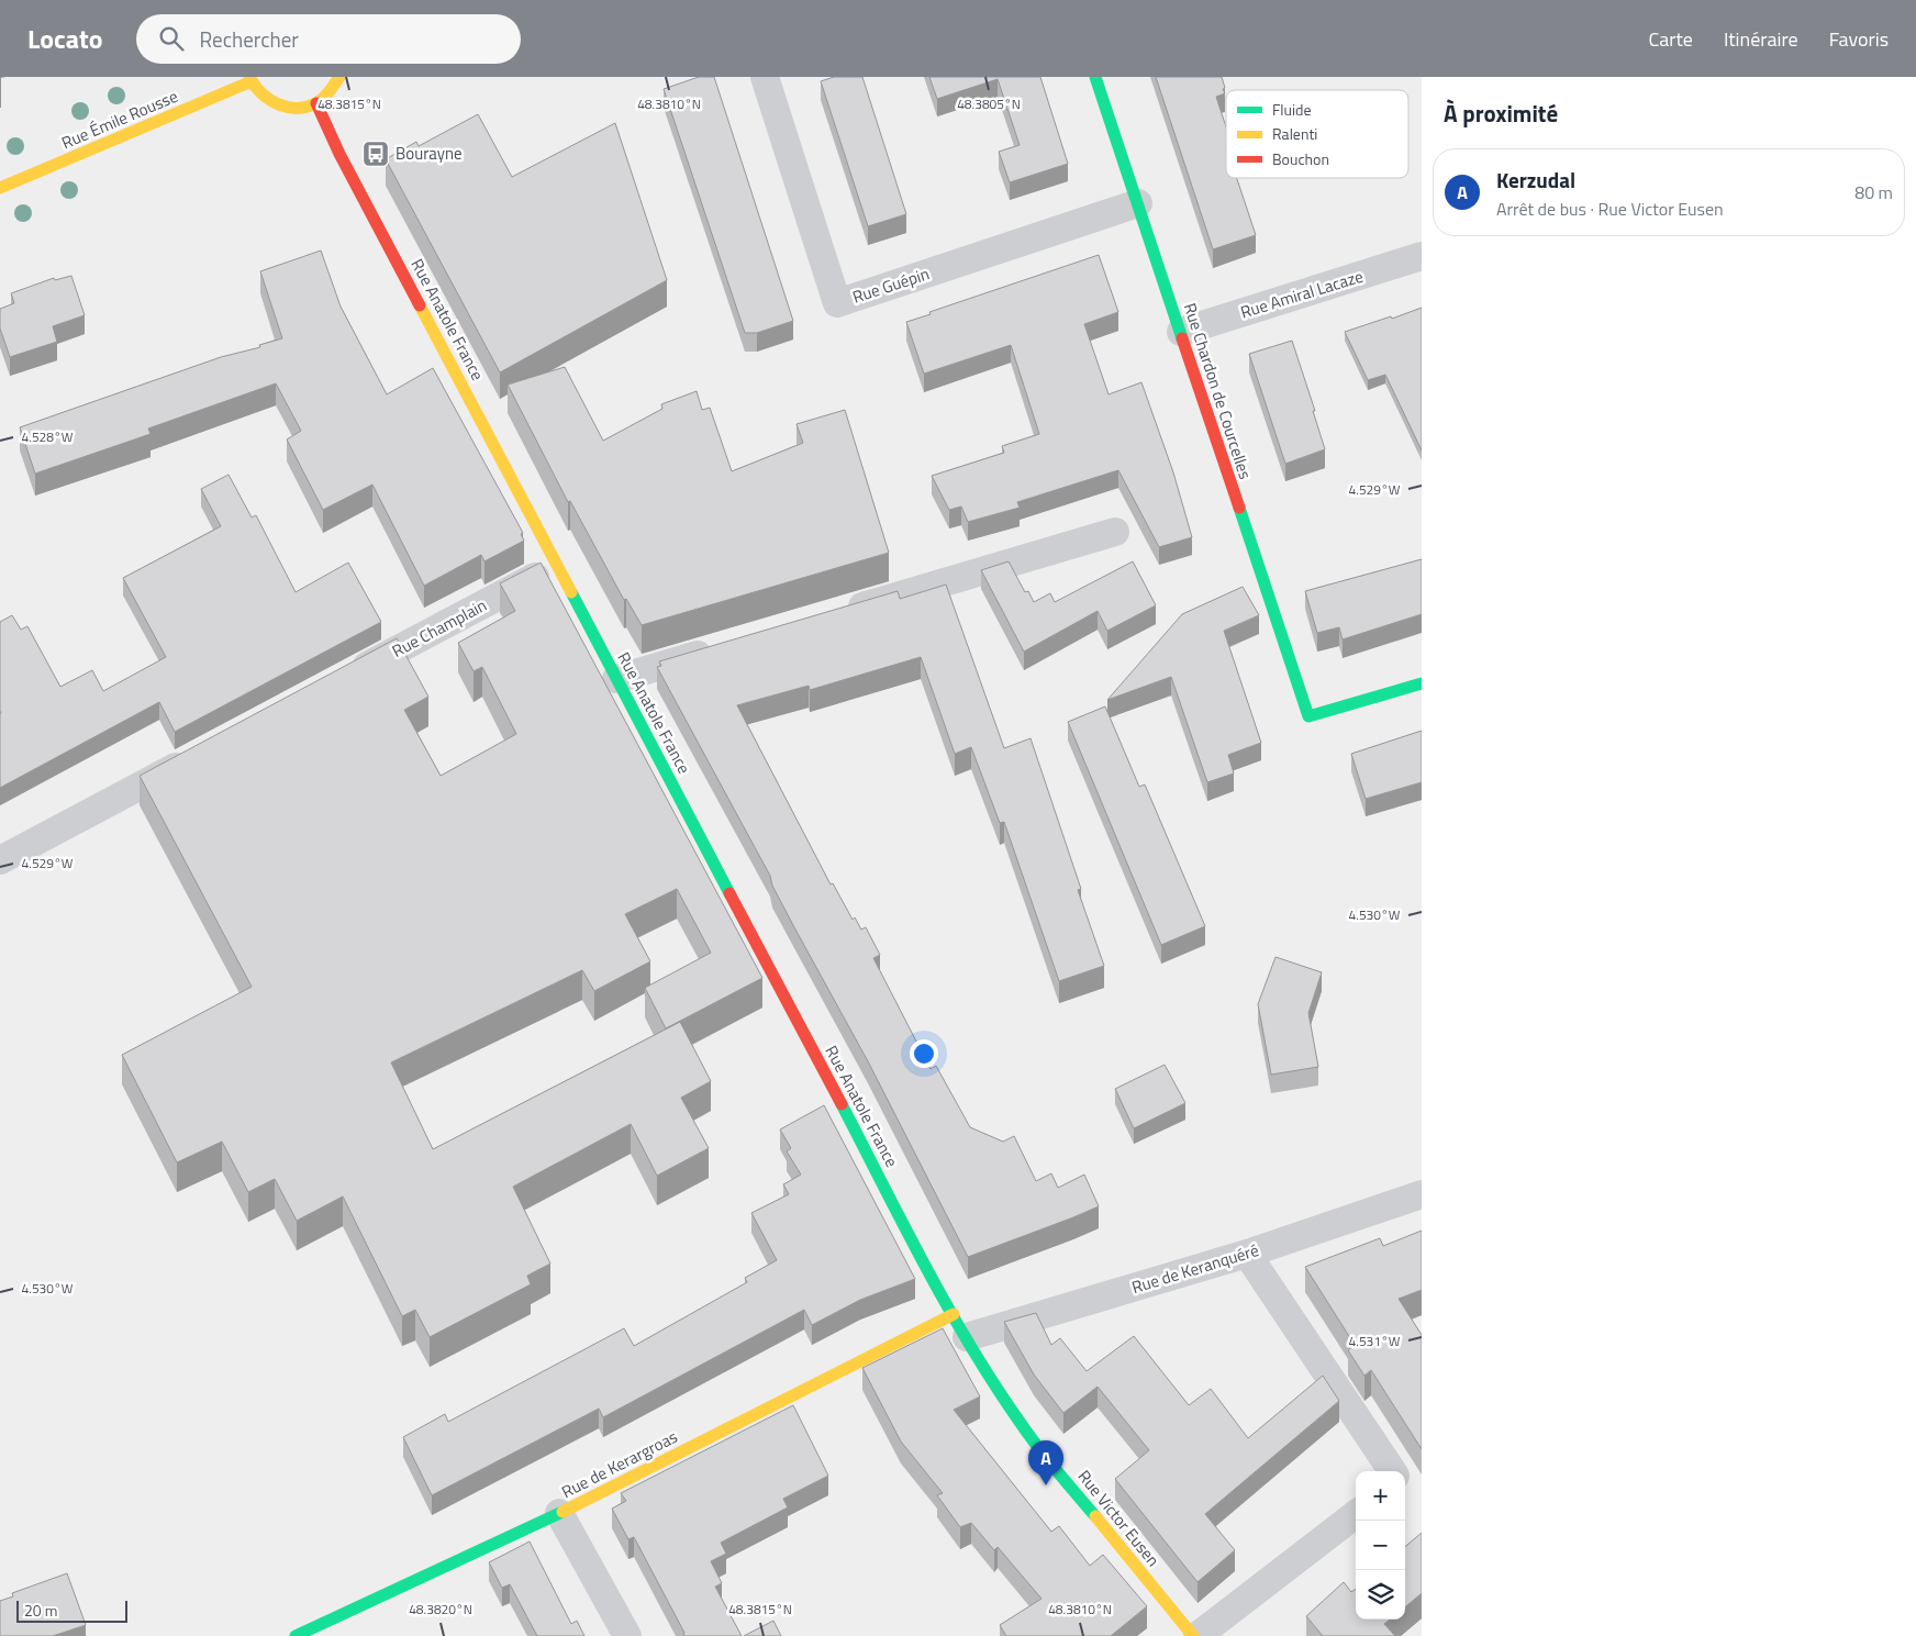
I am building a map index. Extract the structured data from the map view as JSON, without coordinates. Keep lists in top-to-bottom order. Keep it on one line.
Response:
{"streets":{"main road":["Rue Émile Rousse","Rue Anatole France","Rue Chardon de Courcelles","Rue de Kerargroas","Rue Victor Eusen"],"street":["Rue Guépin","Rue Amiral Lacaze","Rue Champlain","Rue de Keranquéré"]},"crossings":[["Rue Guépin","Rue Chardon de Courcelles"],["Rue Amiral Lacaze","Rue Chardon de Courcelles"],["Rue Anatole France","Rue Champlain"],["Rue Anatole France","Rue de Keranquéré"],["Rue Anatole France","Rue de Kerargroas"],["Rue Anatole France","Rue Victor Eusen"],["Rue de Keranquéré","Rue de Kerargroas"],["Rue de Keranquéré","Rue Victor Eusen"],["Rue de Kerargroas","Rue Victor Eusen"]],"places":{"bus stop":["Bourayne"]},"legend":["Fluide","Ralenti","Bouchon"],"scale_bar":"20 m","page":{"header":"Locato","search":"Rechercher","nav":["Carte","Itinéraire","Favoris"],"heading":"À proximité","list":[{"mark":"A","name":"Kerzudal","note":"Arrêt de bus · Rue Victor Eusen","value":"80 m"}],"pins":"A","map_buttons":["+","−"],"scale":"20 m"},"coordinates":["48.3815°N","48.3810°N","48.3805°N","4.528°W","4.529°W","4.530°W","4.531°W","48.3820°N"]}
